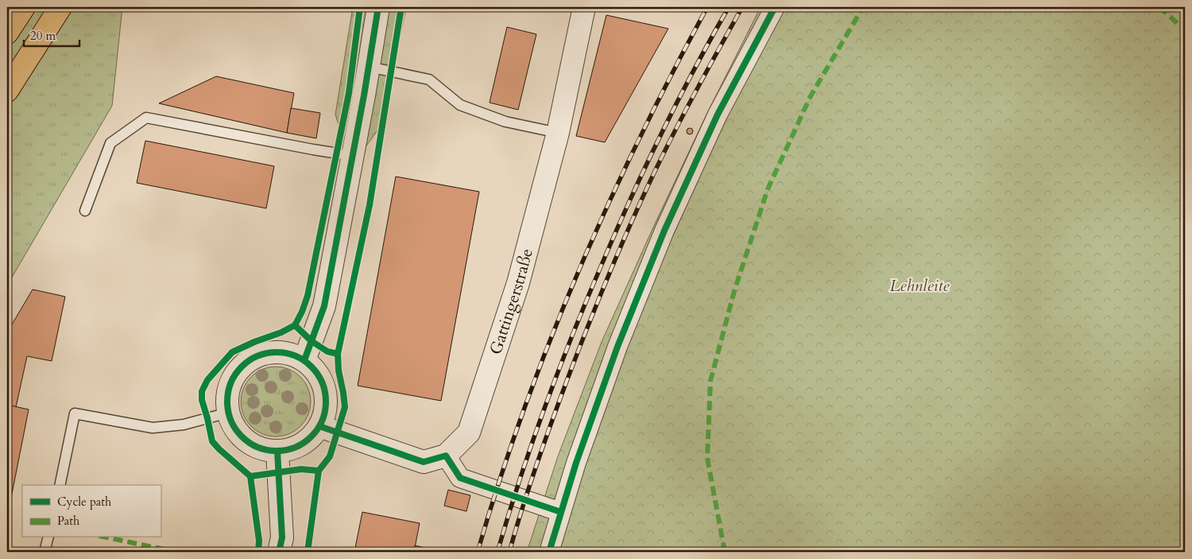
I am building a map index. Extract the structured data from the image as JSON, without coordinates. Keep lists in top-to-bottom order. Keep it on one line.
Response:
{"streets":{"street":["Gattingerstraße"]},"parks":["Lehnleite"],"legend":["Cycle path","Path"],"scale_bar":"20 m"}
